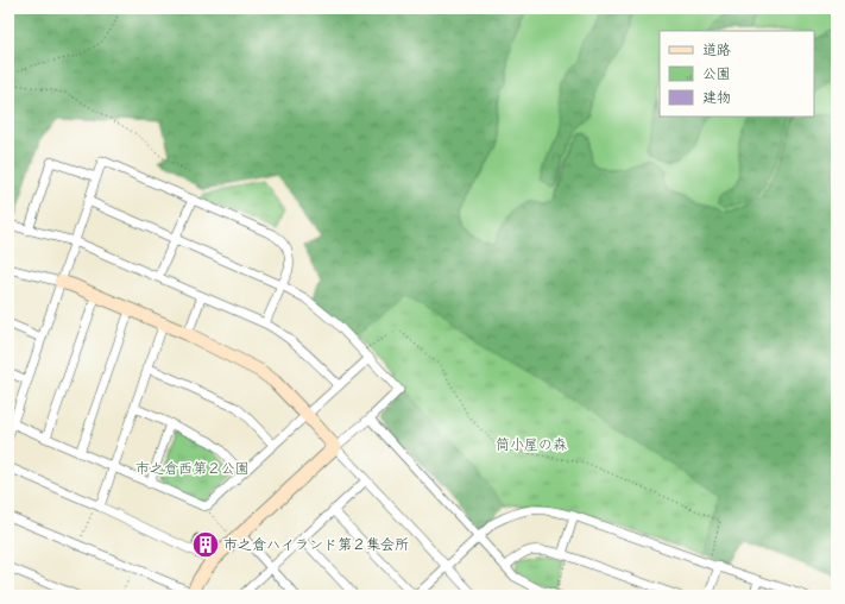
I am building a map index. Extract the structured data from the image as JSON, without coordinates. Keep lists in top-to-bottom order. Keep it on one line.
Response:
{"parks":["筒小屋の森","市之倉西第２公園"],"places":{"building":["市之倉ハイランド第２集会所"]},"legend":["道路","公園","建物"]}
